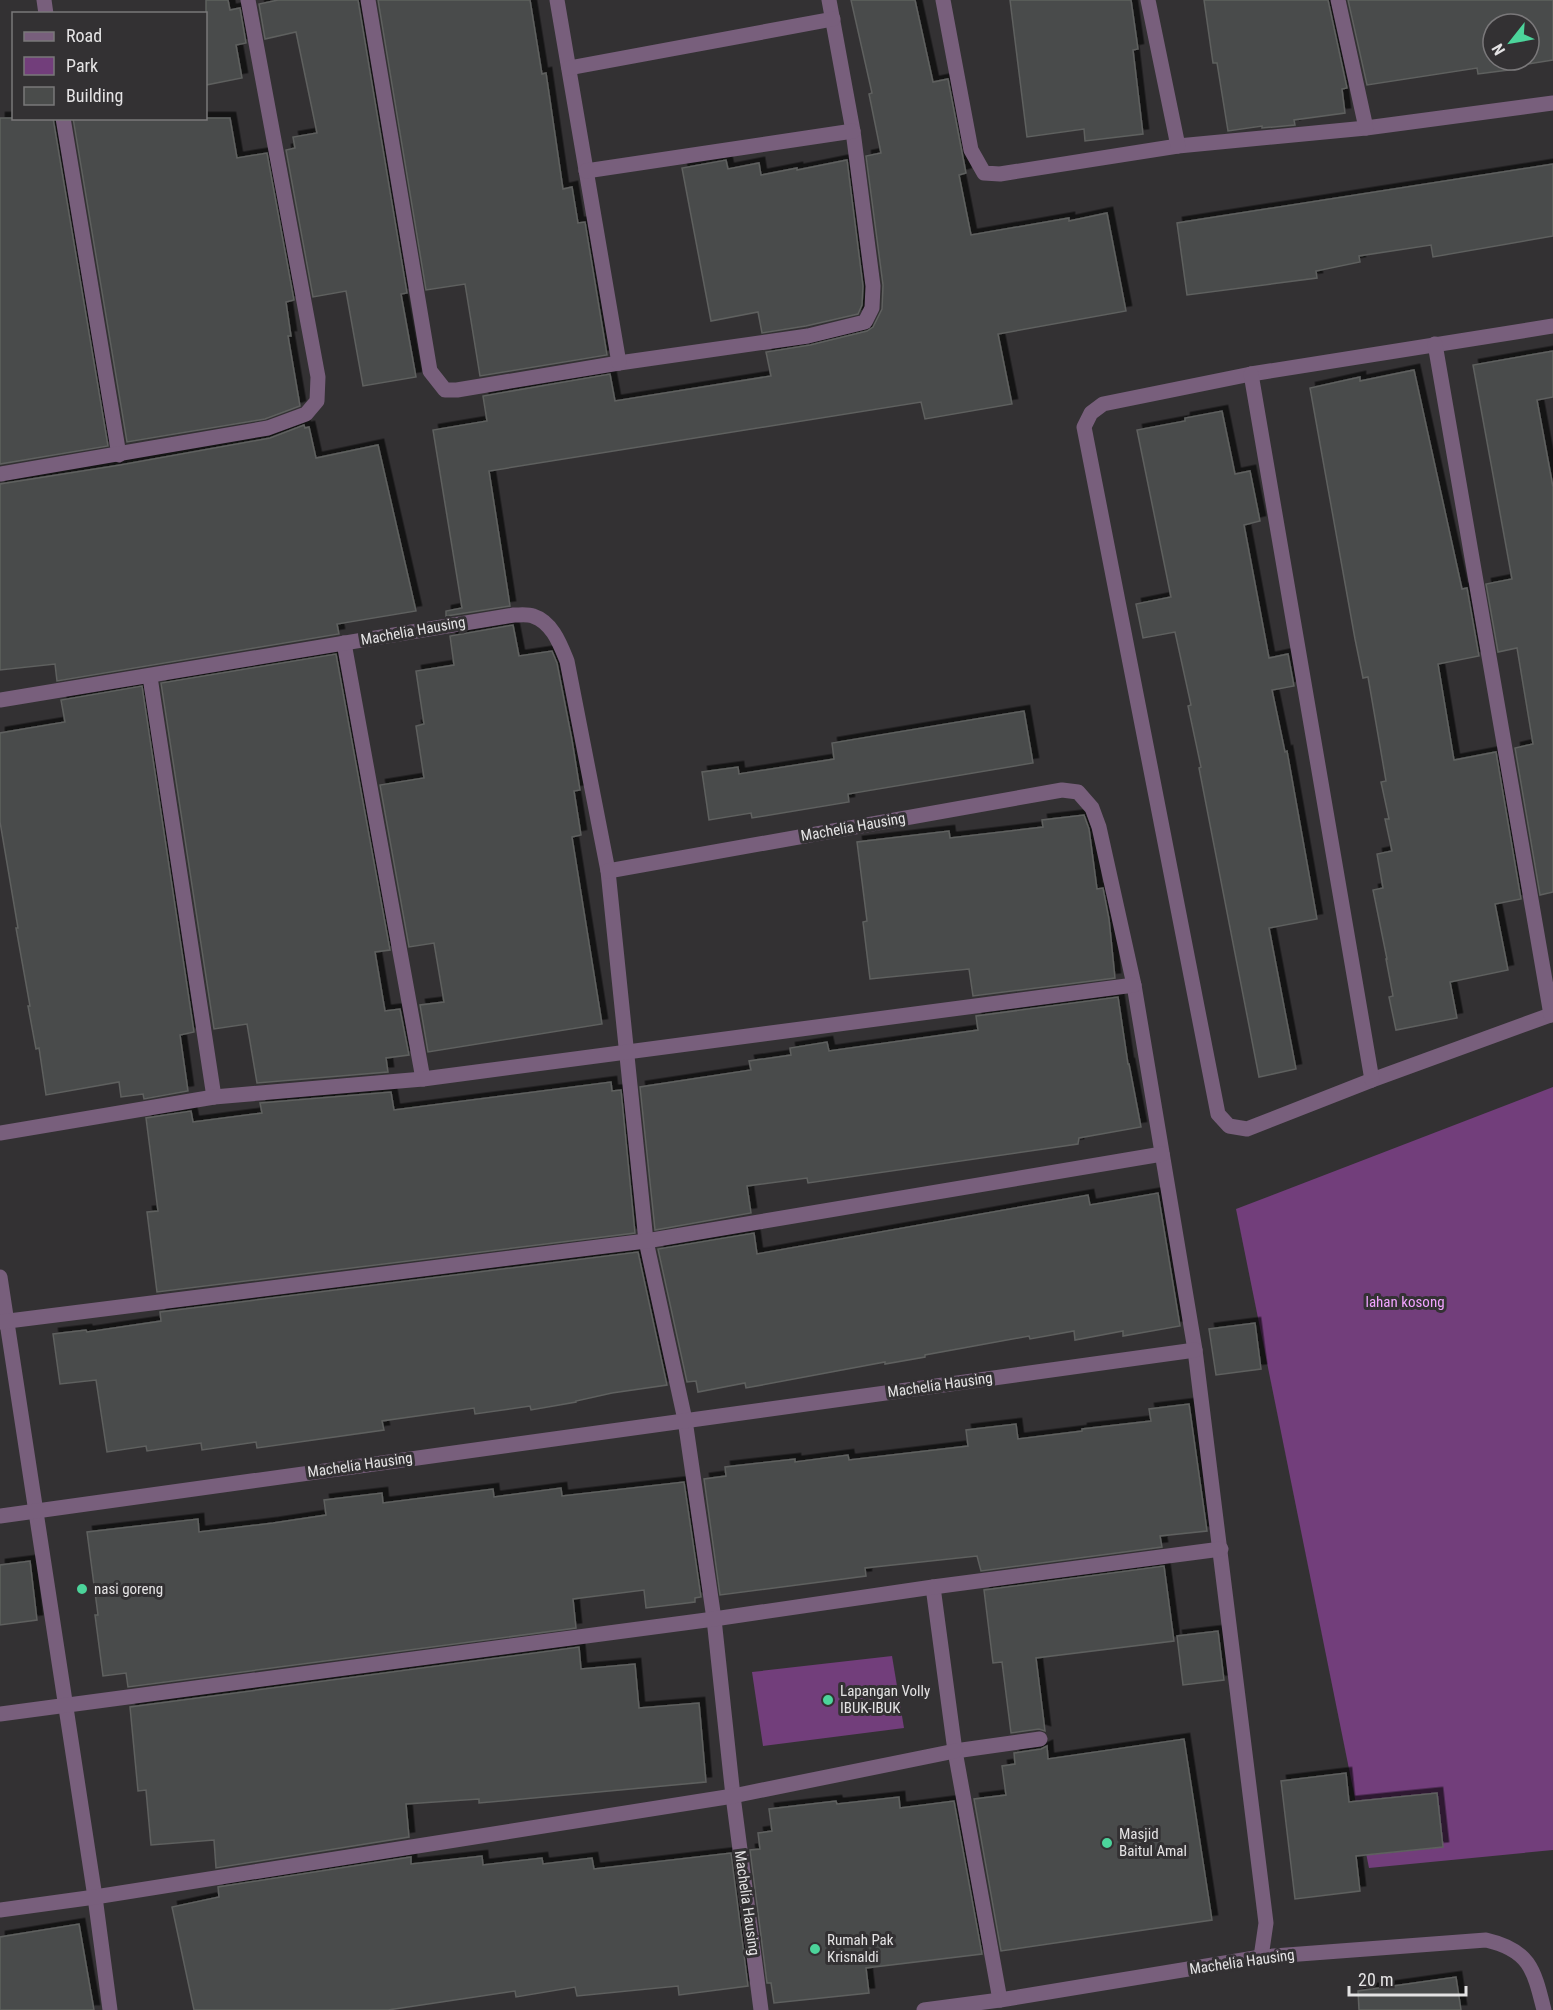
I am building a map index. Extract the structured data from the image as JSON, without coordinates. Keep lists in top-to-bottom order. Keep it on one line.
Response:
{"streets":{"street":["Machelia Hausing"]},"parks":["lahan kosong"],"places":["nasi goreng","Lapangan Volly IBUK-IBUK","Masjid Baitul Amal","Rumah Pak Krisnaldi"],"legend":["Road","Park","Building"],"scale_bar":"20 m","north":"bottom left"}
